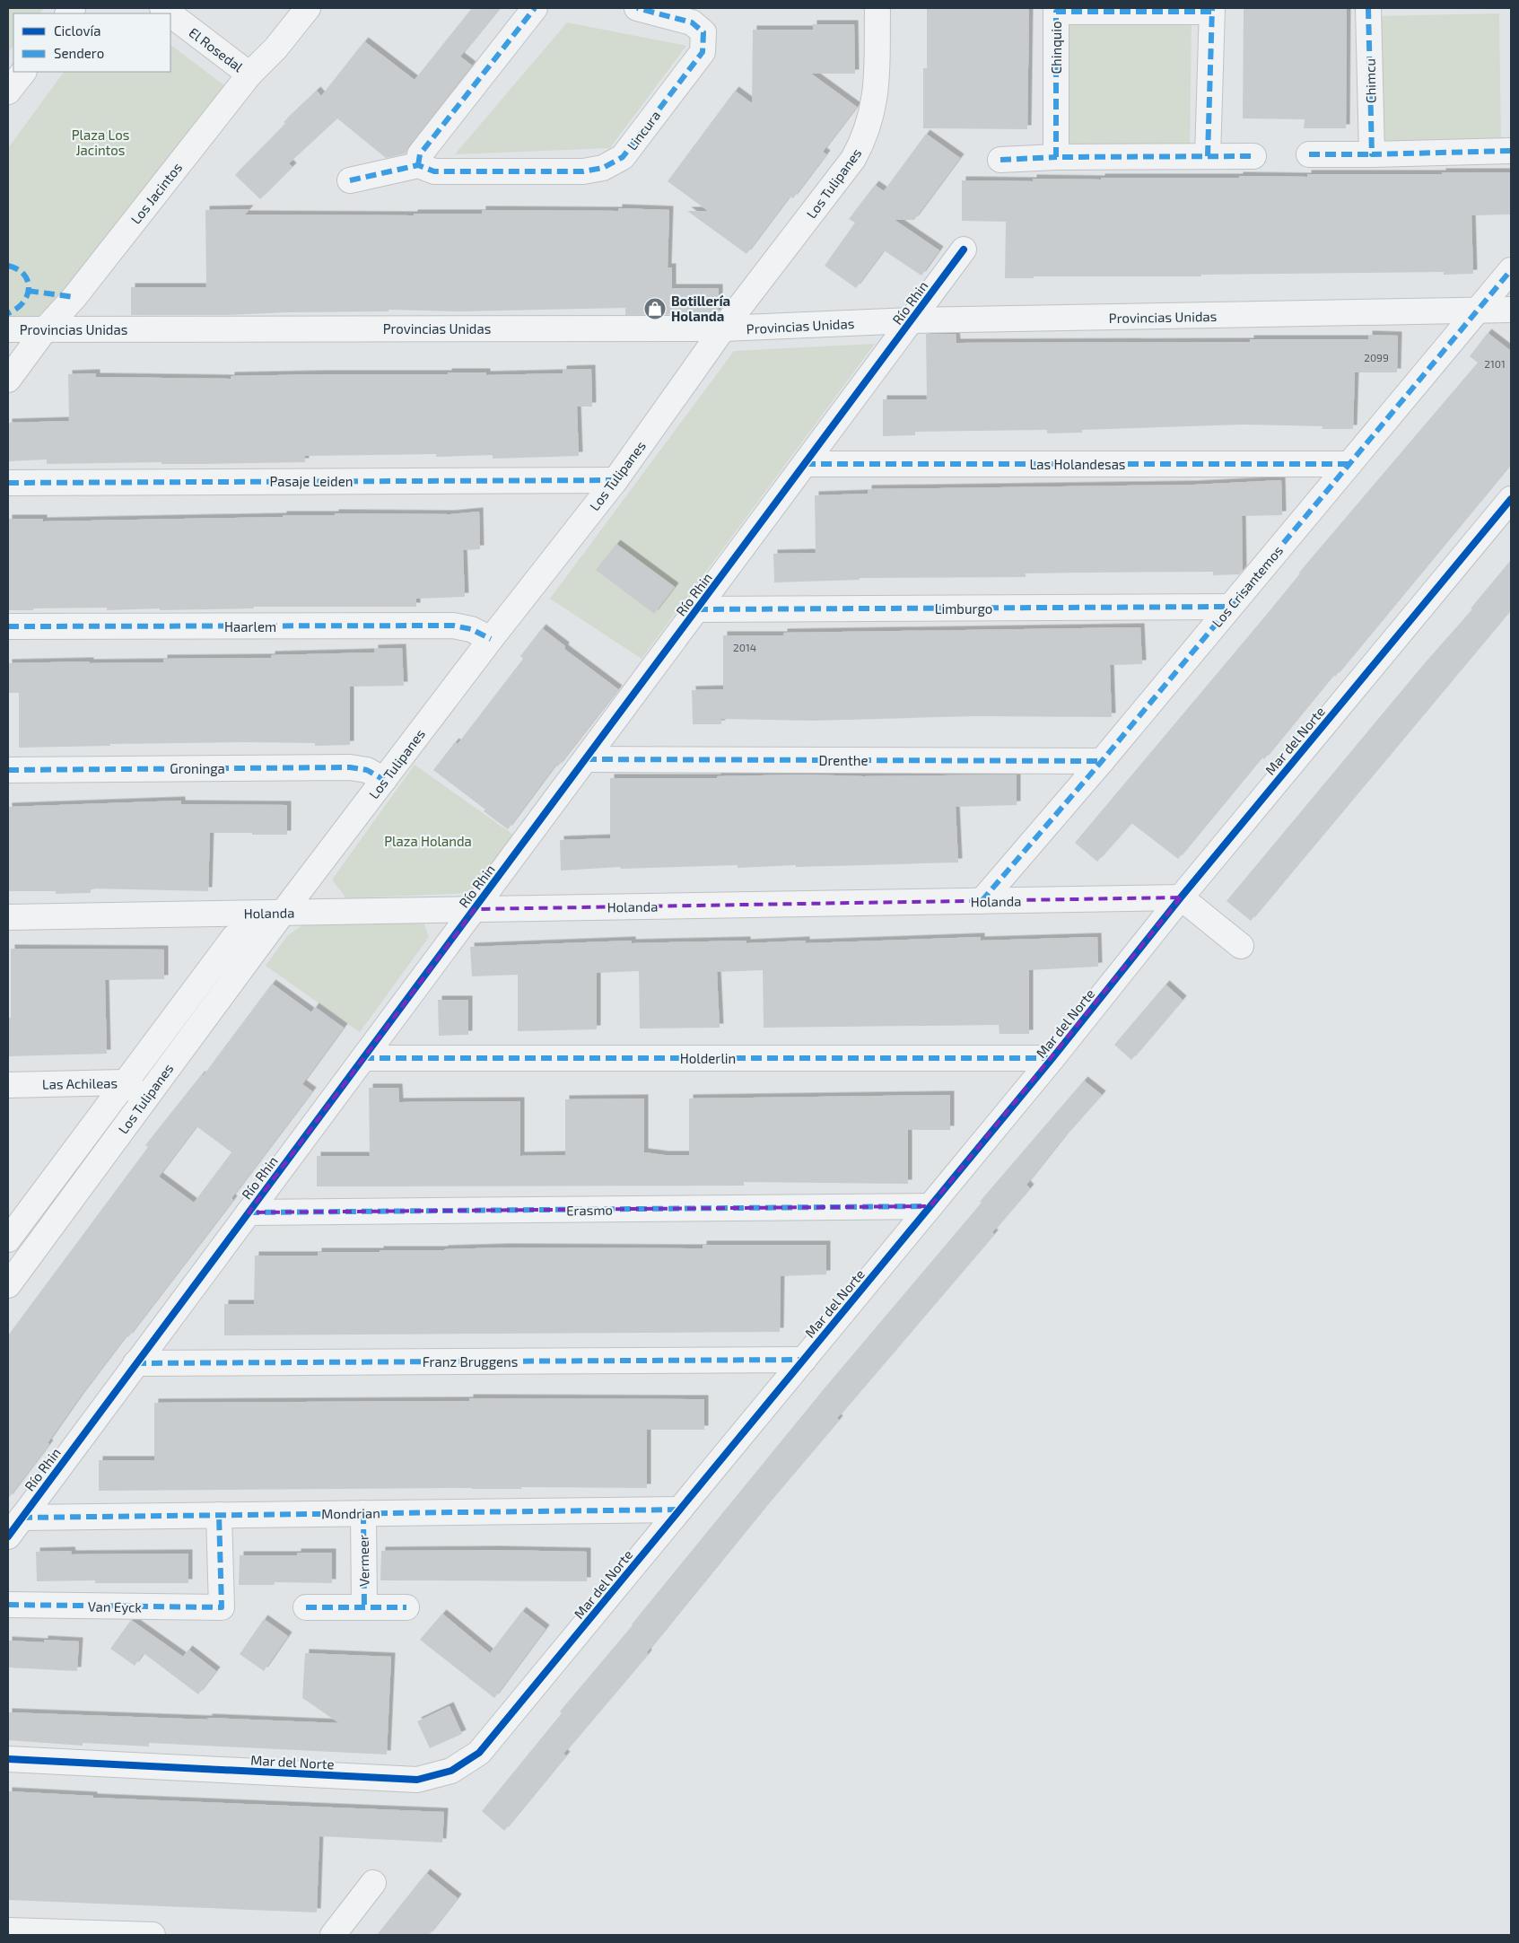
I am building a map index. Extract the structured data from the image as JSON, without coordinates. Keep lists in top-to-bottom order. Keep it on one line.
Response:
{"streets":{"street":["Chinquio","El Rosedal","Chimcu","Lincura","Los Tulipanes","Los Jacintos","Río Rhin","Provincias Unidas","Las Holandesas","Pasaje Leiden","Los Crisantemos","Limburgo","Haarlem","Mar del Norte","Drenthe","Groninga","Holanda","Holderlin","Las Achileas","Erasmo","Franz Bruggens","Mondrian","Vermeer","Van Eyck"]},"crossings":[["El Rosedal","Los Jacintos"],["Los Tulipanes","Provincias Unidas"],["Los Tulipanes","Pasaje Leiden"],["Los Tulipanes","Haarlem"],["Los Tulipanes","Groninga"],["Los Tulipanes","Holanda"],["Los Tulipanes","Las Achileas"],["Los Jacintos","Provincias Unidas"],["Río Rhin","Provincias Unidas"],["Río Rhin","Las Holandesas"],["Río Rhin","Limburgo"],["Río Rhin","Drenthe"],["Río Rhin","Holanda"],["Río Rhin","Holderlin"],["Río Rhin","Erasmo"],["Río Rhin","Franz Bruggens"],["Río Rhin","Mondrian"],["Provincias Unidas","Los Crisantemos"],["Las Holandesas","Los Crisantemos"],["Los Crisantemos","Limburgo"],["Los Crisantemos","Drenthe"],["Los Crisantemos","Holanda"],["Mar del Norte","Holanda"],["Mar del Norte","Holderlin"],["Mar del Norte","Erasmo"],["Mar del Norte","Franz Bruggens"],["Mar del Norte","Mondrian"],["Mondrian","Vermeer"],["Mondrian","Van Eyck"]],"parks":["Plaza Los Jacintos","Plaza Holanda"],"places":{"shop":["Botillería Holanda"]},"house_numbers":["2099","2101","2014"],"legend":["Ciclovía","Sendero"]}
